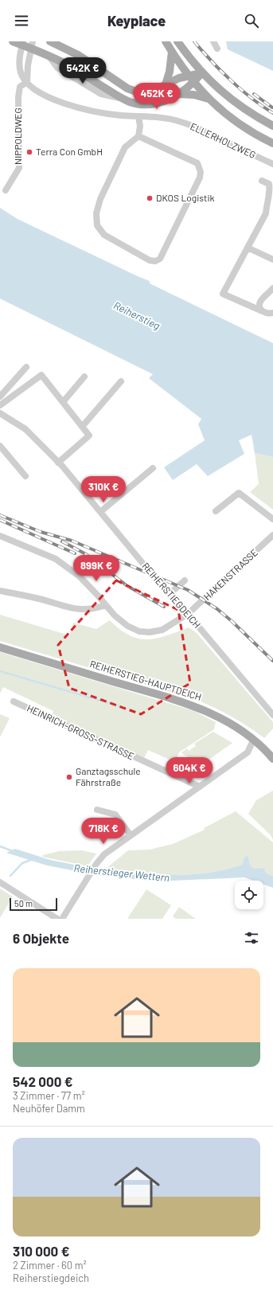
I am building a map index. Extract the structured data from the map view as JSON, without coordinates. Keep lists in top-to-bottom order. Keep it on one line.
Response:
{"streets":{"main road":["REIHERSTIEG-HAUPTDEICH"],"street":["NIPPOLDWEG","ELLERHOLZWEG","HAKENSTRASSE","REIHERSTIEGDEICH","HEINRICH-GROSS-STRASSE"]},"crossings":[["NIPPOLDWEG","ELLERHOLZWEG"],["HAKENSTRASSE","REIHERSTIEGDEICH"]],"water":["Reiherstieg","Reiherstieger Wettern"],"places":["Terra Con GmbH","DKOS Logistik","Ganztagsschule Fährstraße"],"scale_bar":"50 m","page":{"header":"Keyplace","price":["542K €","452K €","310K €","899K €","604K €","718K €"],"scale":"50 m","heading":"6 Objekte","list":[{"name":"542 000 €","note":"3 Zimmer · 77 m² · Neuhöfer Damm"},{"name":"310 000 €","note":"2 Zimmer · 60 m² · Reiherstiegdeich"}]}}
